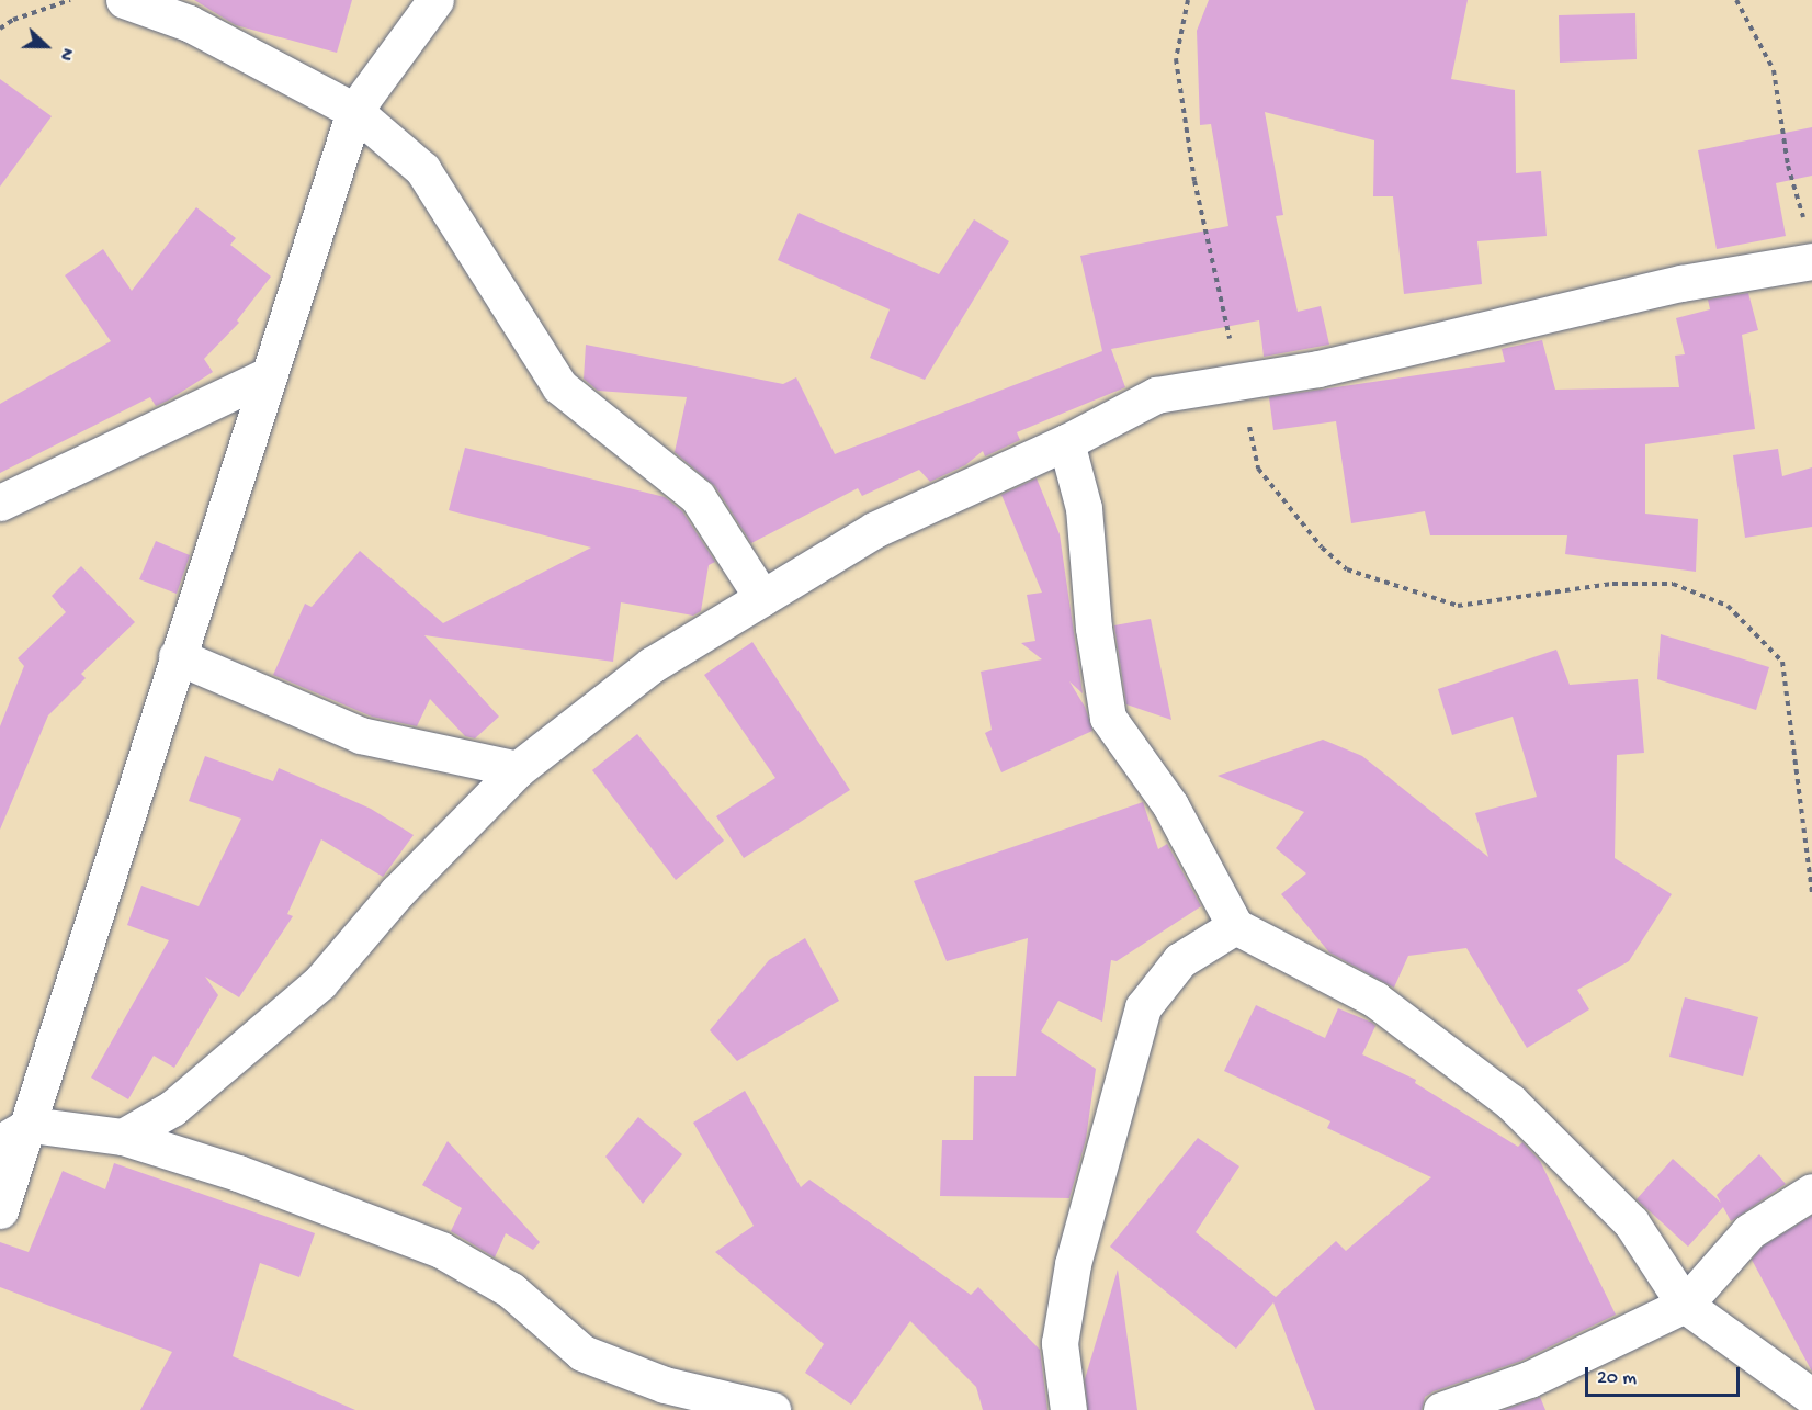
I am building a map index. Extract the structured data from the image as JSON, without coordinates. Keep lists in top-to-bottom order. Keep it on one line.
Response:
{"scale_bar":"20 m","north":"right"}
